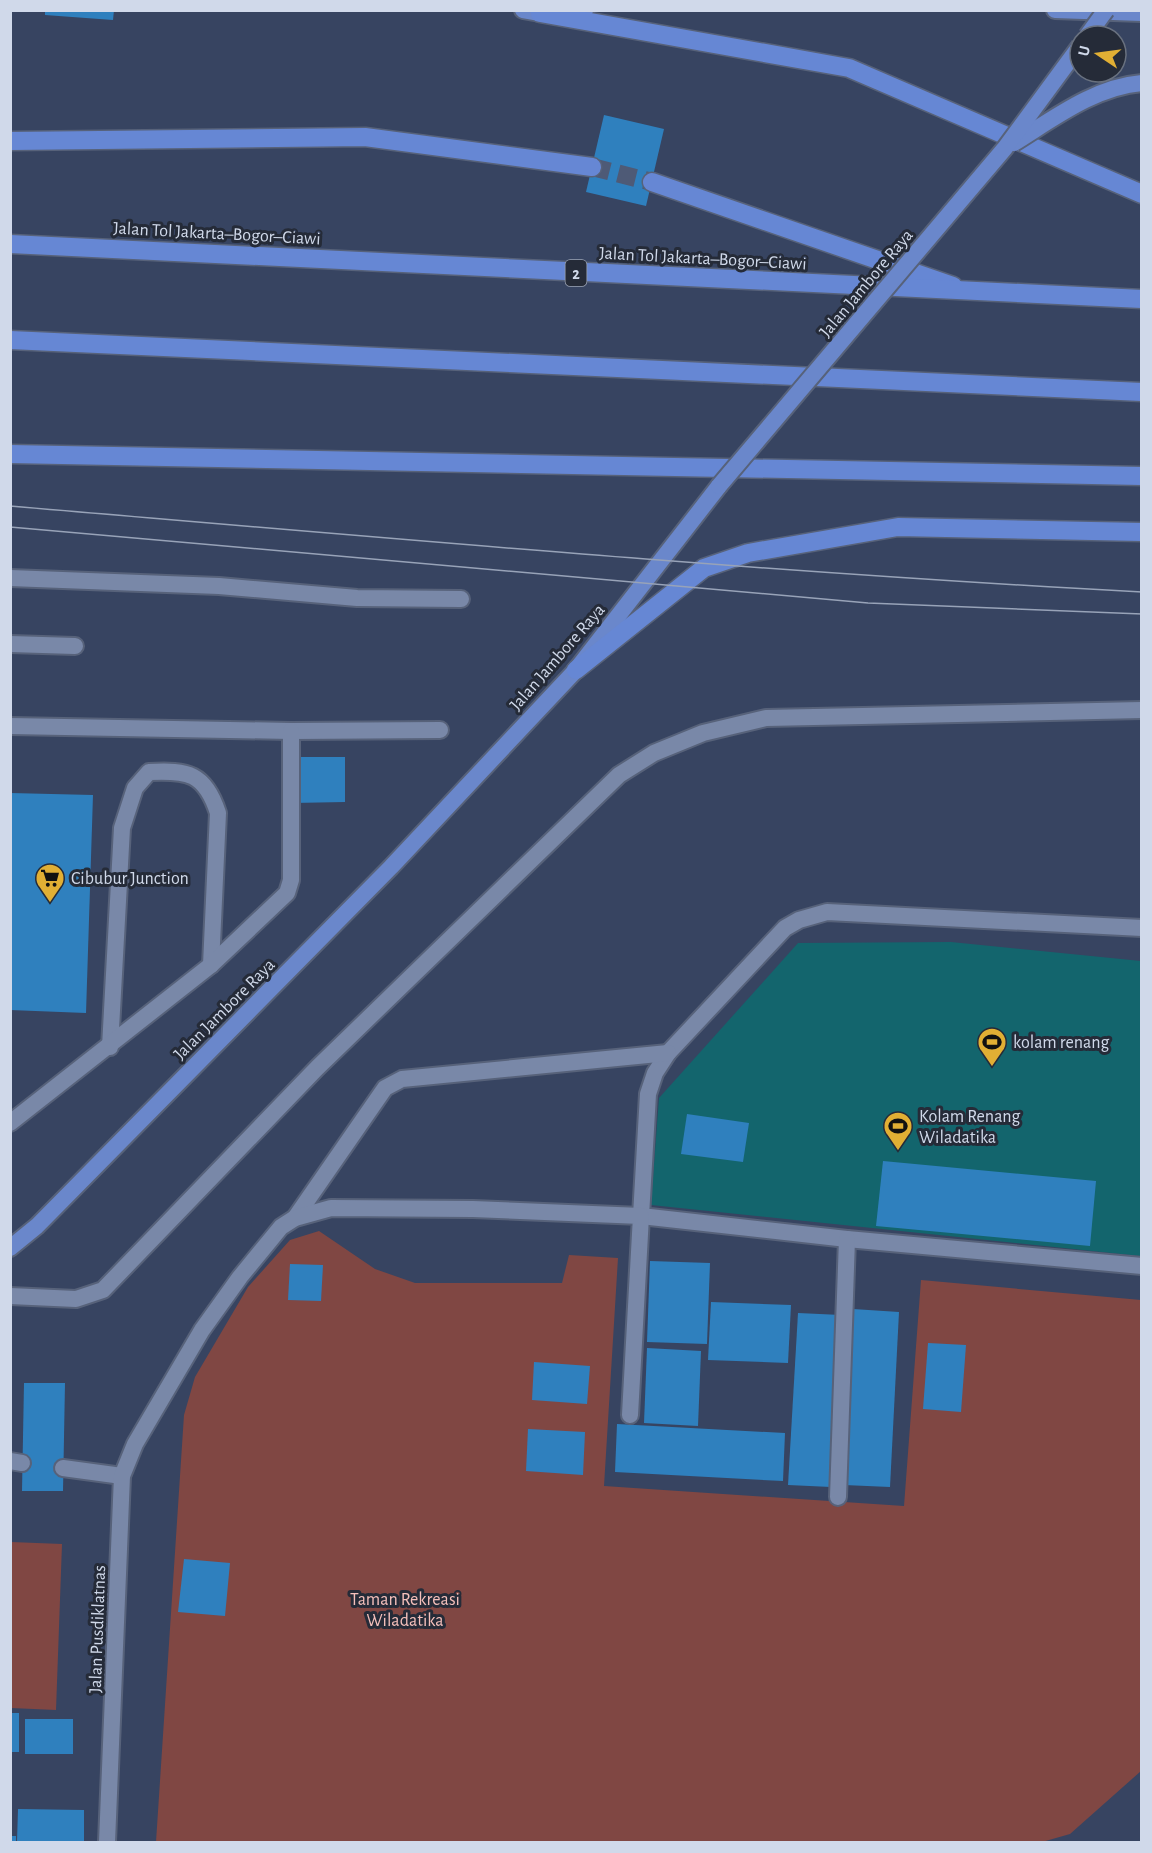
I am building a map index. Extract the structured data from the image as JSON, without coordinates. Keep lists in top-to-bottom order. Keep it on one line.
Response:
{"streets":{"highway":["Jalan Tol Jakarta–Bogor–Ciawi","2","Jalan Jambore Raya"],"street":["Jalan Pusdiklatnas"]},"parks":["Taman Rekreasi Wiladatika"],"places":{"supermarket":["Cibubur Junction"],"sports":["kolam renang","Kolam Renang Wiladatika"]},"north":"left"}
